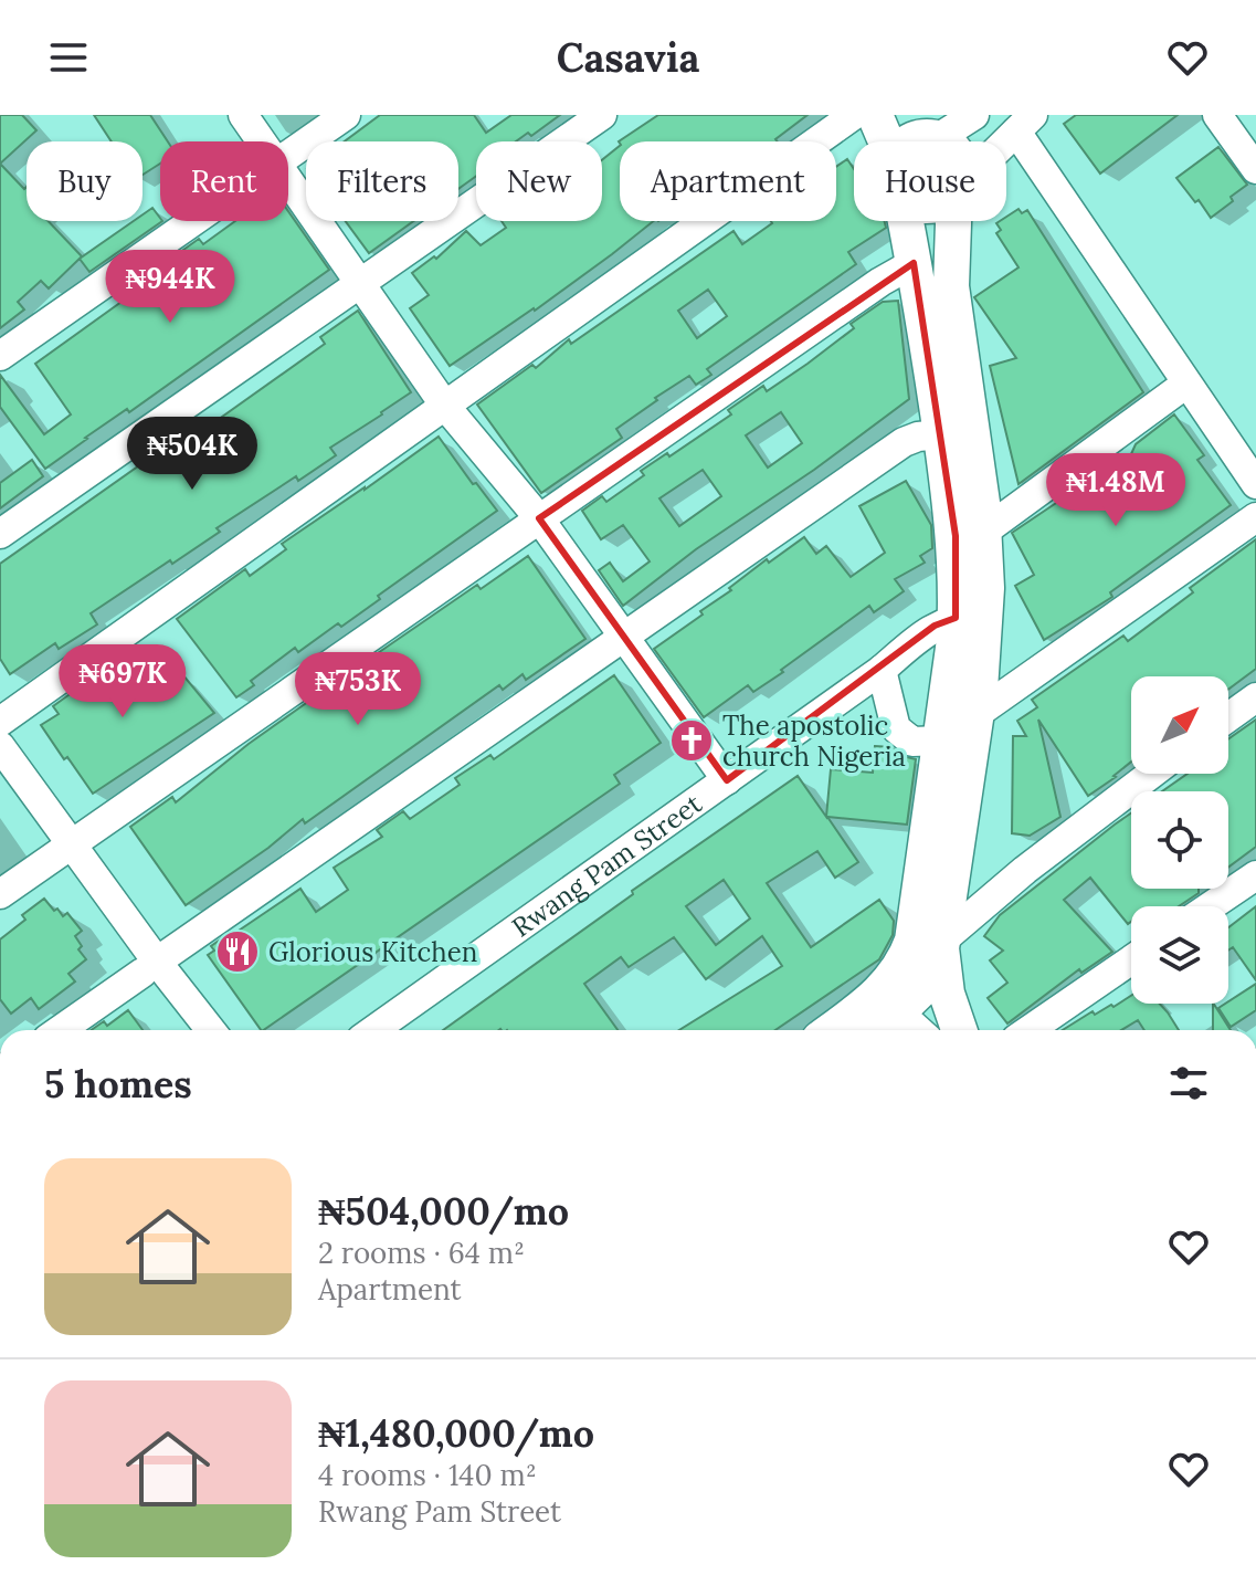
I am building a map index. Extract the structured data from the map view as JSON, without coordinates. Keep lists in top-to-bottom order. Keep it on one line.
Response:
{"streets":{"street":["Rwang Pam Street"]},"places":{"church":["The apostolic church Nigeria"],"restaurant":["Glorious Kitchen"]},"north":"top right","page":{"header":"Casavia","chip":["Buy","Rent","Filters","New","Apartment","House"],"price":["₦944K","₦504K","₦1.48M","₦697K","₦753K"],"heading":"5 homes","list":[{"name":"₦504,000/mo","note":"2 rooms · 64 m² · Apartment"},{"name":"₦1,480,000/mo","note":"4 rooms · 140 m² · Rwang Pam Street"}]}}
